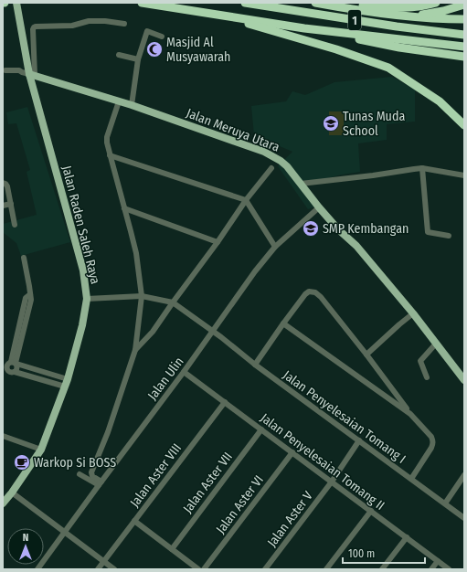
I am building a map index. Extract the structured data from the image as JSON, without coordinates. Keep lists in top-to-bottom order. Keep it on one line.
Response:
{"streets":{"highway":["1"],"main road":["Jalan Meruya Utara","Jalan Raden Saleh Raya"],"street":["Jalan Ulin","Jalan Penyelesaian Tomang I","Jalan Penyelesaian Tomang II","Jalan Aster VIII","Jalan Aster VII","Jalan Aster VI","Jalan Aster V"]},"crossings":[["Jalan Meruya Utara","Jalan Raden Saleh Raya"],["Jalan Meruya Utara","Jalan Ulin"],["Jalan Ulin","Jalan Penyelesaian Tomang I"],["Jalan Ulin","Jalan Penyelesaian Tomang II"],["Jalan Penyelesaian Tomang I","Jalan Aster V"],["Jalan Penyelesaian Tomang II","Jalan Aster VIII"],["Jalan Penyelesaian Tomang II","Jalan Aster VII"],["Jalan Penyelesaian Tomang II","Jalan Aster VI"],["Jalan Penyelesaian Tomang II","Jalan Aster V"]],"places":{"mosque":["Masjid Al Musyawarah"],"school or university":["Tunas Muda School","SMP Kembangan"],"cafe":["Warkop Si BOSS"]},"scale_bar":"100 m","north":"top"}
